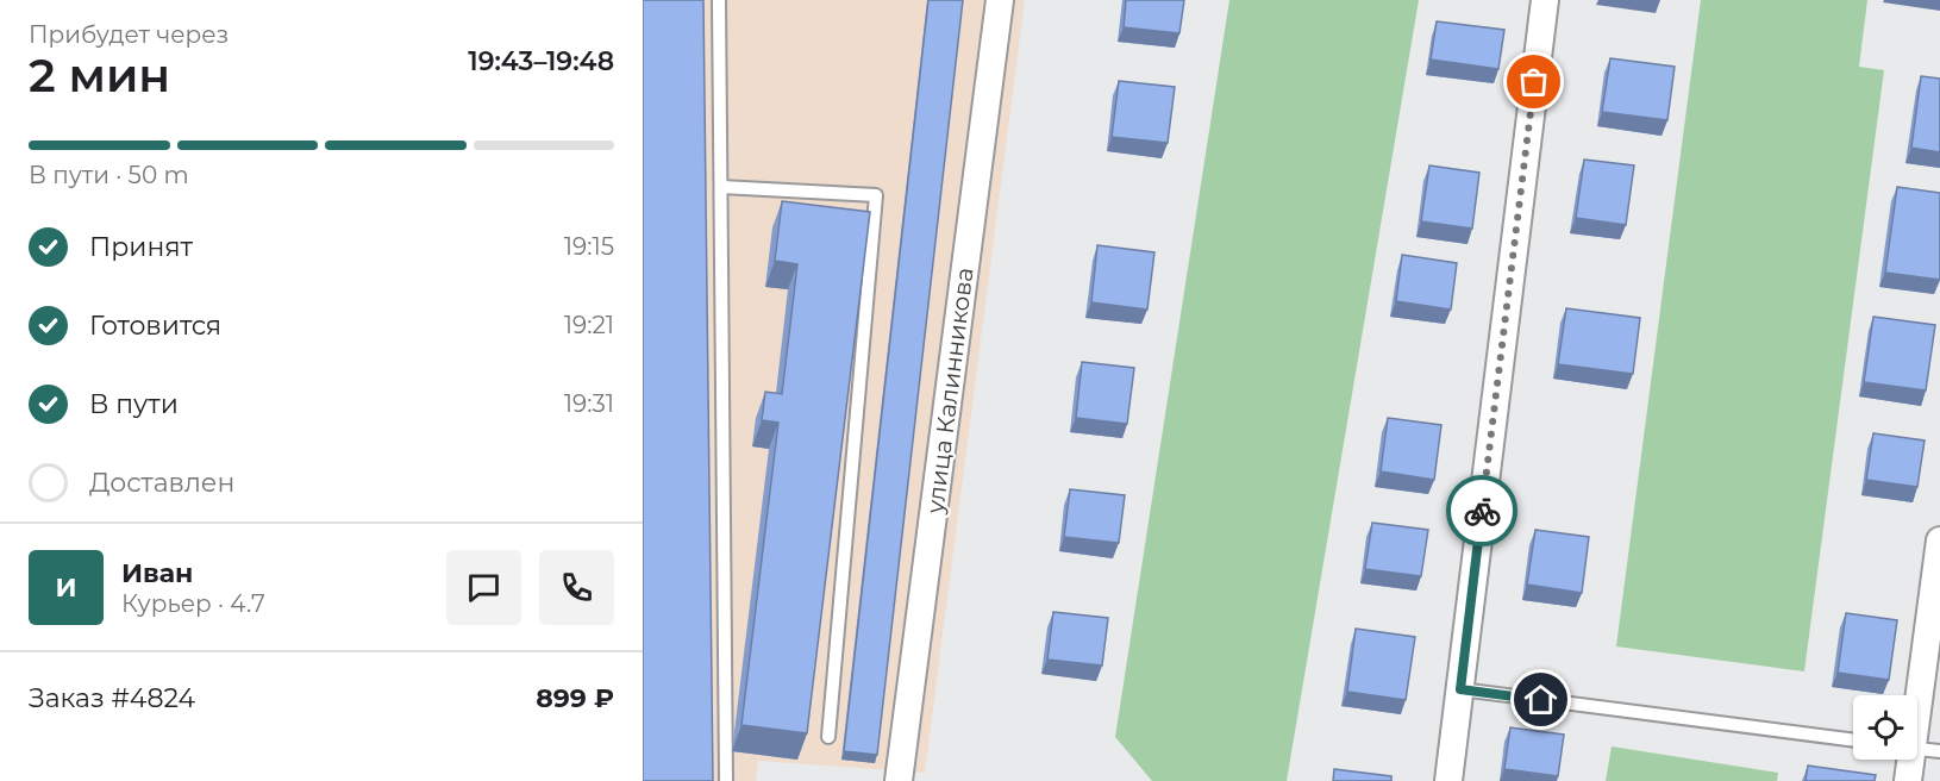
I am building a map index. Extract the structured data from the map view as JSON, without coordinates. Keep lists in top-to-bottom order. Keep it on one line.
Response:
{"streets":{"street":["улица Калинникова"]},"page":{"heading":["2 мин","Прибудет через","19:43–19:48"],"panel":["Иван","Курьер · 4.7","Заказ #4824","899 ₽"],"bar":"В пути · 50 m","list":[["Принят","19:15"],["Готовится","19:21"],["В пути","19:31"],"Доставлен"],"round":"И"}}
